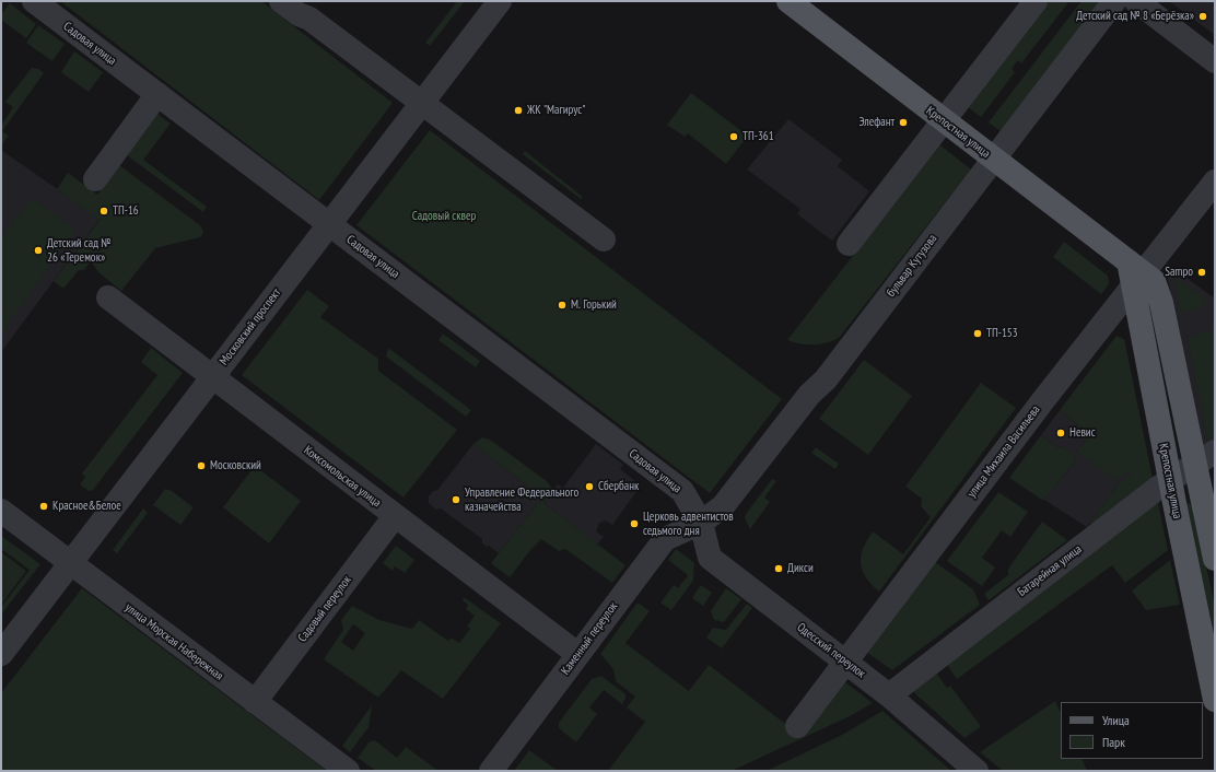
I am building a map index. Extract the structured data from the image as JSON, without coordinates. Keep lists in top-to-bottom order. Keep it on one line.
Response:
{"streets":{"main road":["Крепостная улица"],"street":["Садовая улица","бульвар Кутузова","Московский проспект","улица Михаила Васильева","Комсомольская улица","Батарейная улица","Садовый переулок","Каменный переулок","улица Морская Набережная","Одесский переулок"]},"crossings":[["Садовая улица","бульвар Кутузова"],["Садовая улица","Московский проспект"],["Садовая улица","Каменный переулок"],["Садовая улица","Одесский переулок"],["Крепостная улица","бульвар Кутузова"],["Крепостная улица","улица Михаила Васильева"],["Крепостная улица","Батарейная улица"],["бульвар Кутузова","Каменный переулок"],["бульвар Кутузова","Одесский переулок"],["Московский проспект","Комсомольская улица"],["Московский проспект","улица Морская Набережная"],["улица Михаила Васильева","Одесский переулок"],["Комсомольская улица","Садовый переулок"],["Комсомольская улица","Каменный переулок"],["Батарейная улица","Одесский переулок"],["Садовый переулок","улица Морская Набережная"],["Каменный переулок","Одесский переулок"]],"parks":["Садовый сквер"],"places":["Детский сад № 8 «Берёзка»","ЖК \"Магирус\"","Элефант","ТП-361","ТП-16","Детский сад № 26 «Теремок»","Sampo","М. Горький","ТП-153","Невис","Московский","Сбербанк","Управление Федерального казначейства","Красное&Белое","Церковь адвентистов седьмого дня","Дикси"],"legend":["Улица","Парк"]}
